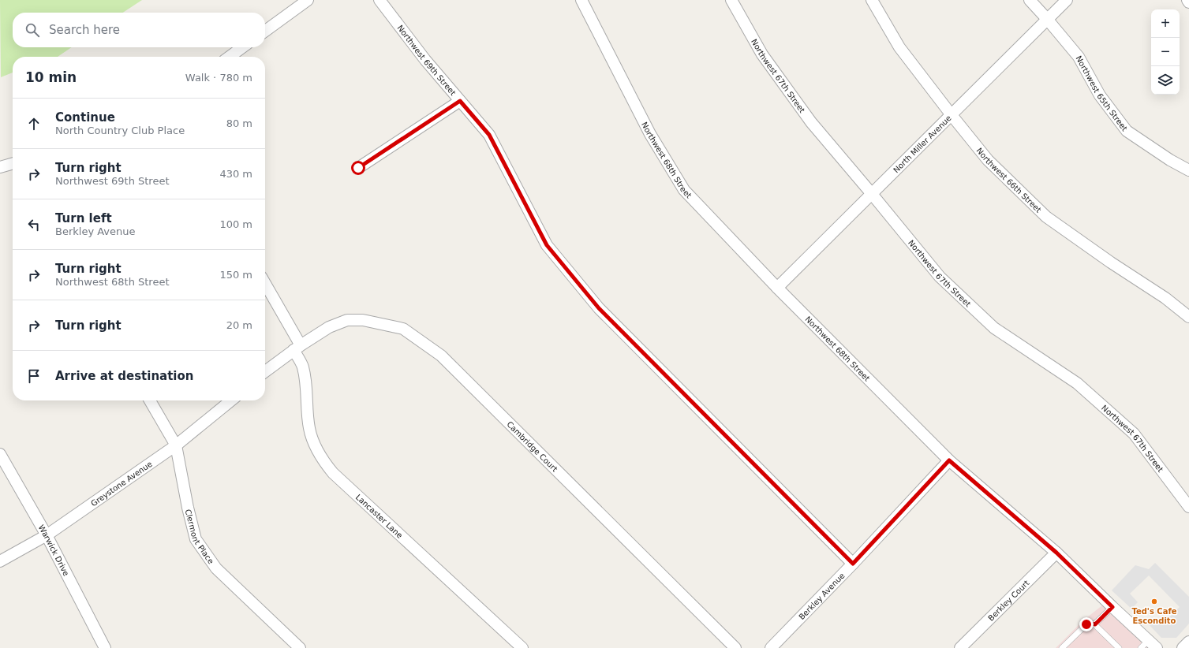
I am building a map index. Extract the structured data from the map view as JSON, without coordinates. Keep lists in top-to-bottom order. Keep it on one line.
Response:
{"streets":{"street":["Northwest 69th Street","Northwest 67th Street","Northwest 65th Street","North Miller Avenue","Northwest 68th Street","Northwest 66th Street","Cambridge Court","Greystone Avenue","Lancaster Lane","Clermont Place","Warwick Drive","Berkley Avenue","Berkley Court"]},"crossings":[["Northwest 69th Street","Berkley Avenue"],["Northwest 67th Street","North Miller Avenue"],["Northwest 65th Street","North Miller Avenue"],["North Miller Avenue","Northwest 68th Street"],["North Miller Avenue","Northwest 66th Street"],["Northwest 68th Street","Berkley Avenue"],["Northwest 68th Street","Berkley Court"],["Cambridge Court","Lancaster Lane"],["Greystone Avenue","Clermont Place"],["Greystone Avenue","Warwick Drive"]],"places":["Ted's Cafe Escondito"],"page":{"map_buttons":["+","−"],"search":"Search here","heading":["10 min","Walk · 780 m"],"list":[["Continue","North Country Club Place","80 m"],["Turn right","Northwest 69th Street","430 m"],["Turn left","Berkley Avenue","100 m"],["Turn right","Northwest 68th Street","150 m"],["Turn right","20 m"],"Arrive at destination"]}}
